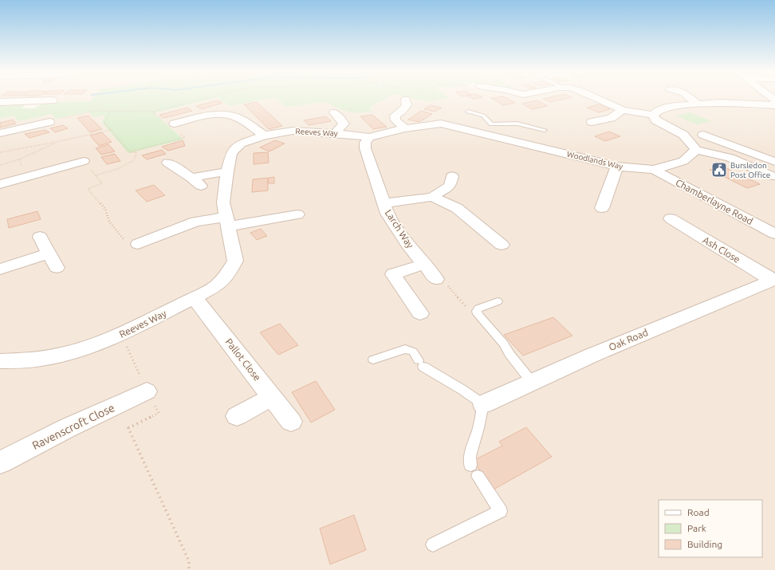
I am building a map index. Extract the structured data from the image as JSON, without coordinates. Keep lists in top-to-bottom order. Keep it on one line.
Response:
{"streets":{"street":["Reeves Way","Woodlands Way","Chamberlayne Road","Larch Way","Ash Close","Oak Road","Pallot Close","Ravenscroft Close"]},"crossings":[["Reeves Way","Woodlands Way"],["Reeves Way","Larch Way"],["Reeves Way","Pallot Close"],["Woodlands Way","Chamberlayne Road"],["Woodlands Way","Larch Way"],["Ash Close","Oak Road"]],"places":{"public building":["Bursledon Post Office"]},"legend":["Road","Park","Building"]}
